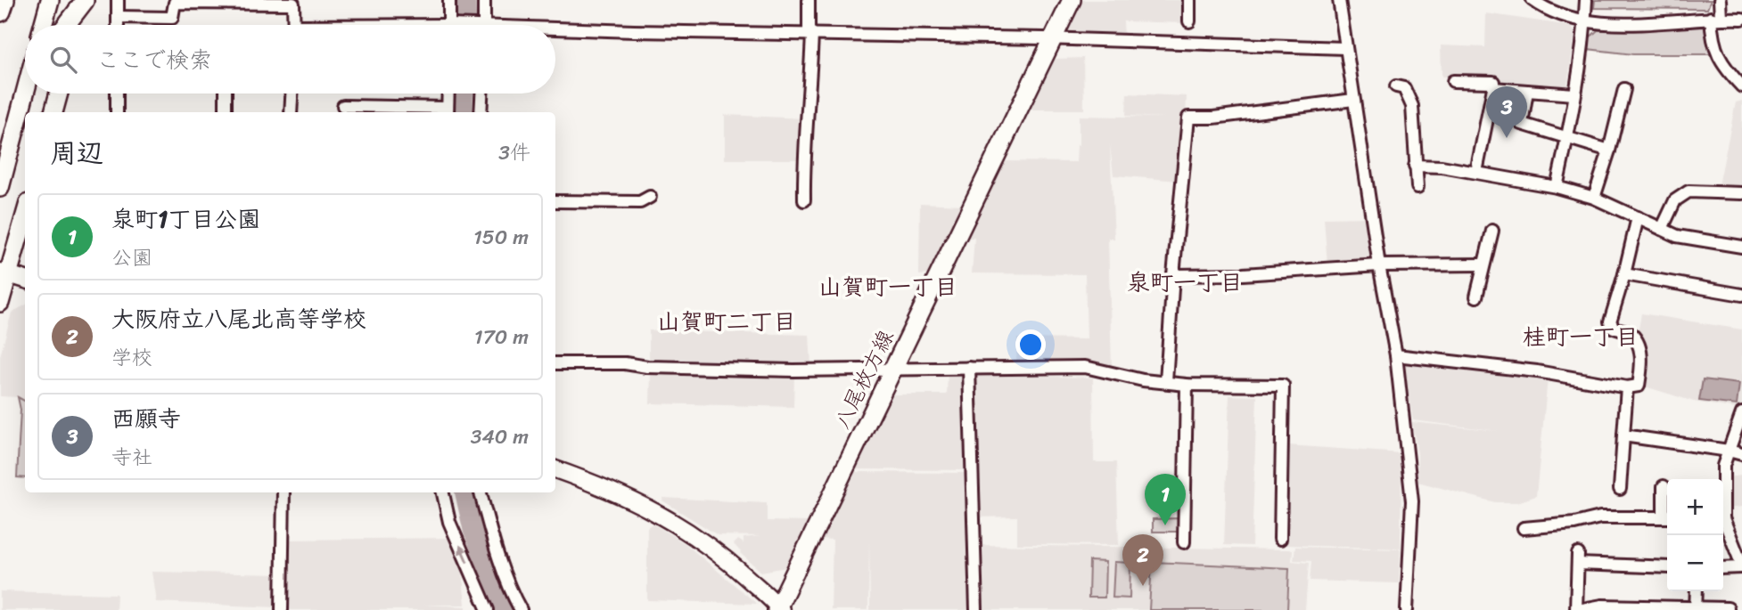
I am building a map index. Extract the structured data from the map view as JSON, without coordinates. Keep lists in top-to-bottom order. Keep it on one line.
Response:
{"streets":{"main road":["八尾枚方線"]},"districts":["泉町一丁目","山賀町一丁目","山賀町二丁目","桂町一丁目"],"page":{"search":"ここで検索","pins":["3","1","2"],"heading":["周辺","3件"],"list":[{"mark":"1","name":"泉町1丁目公園","note":"公園","value":"150 m"},{"mark":"2","name":"大阪府立八尾北高等学校","note":"学校","value":"170 m"},{"mark":"3","name":"西願寺","note":"寺社","value":"340 m"}],"map_buttons":["+","−"]}}
